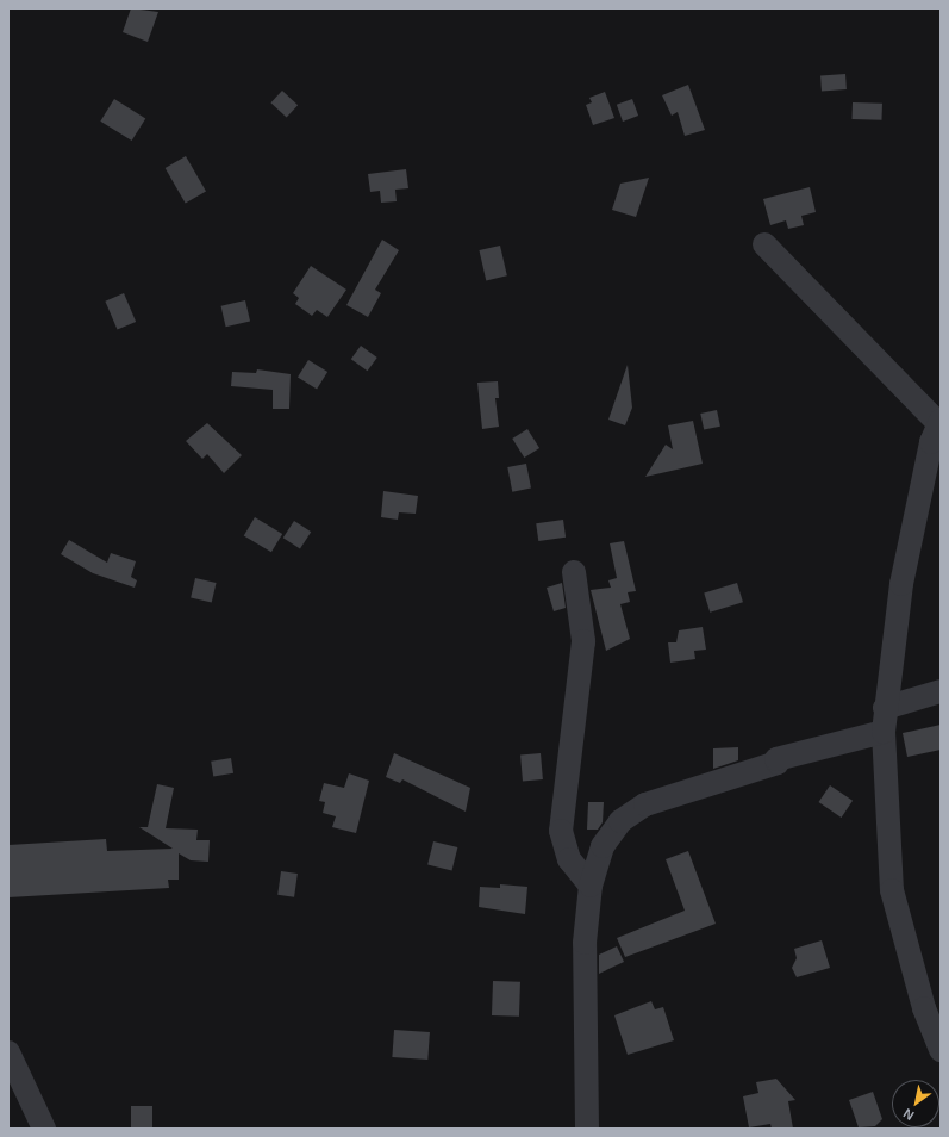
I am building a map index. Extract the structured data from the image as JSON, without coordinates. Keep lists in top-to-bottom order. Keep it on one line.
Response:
{"north":"bottom left"}
